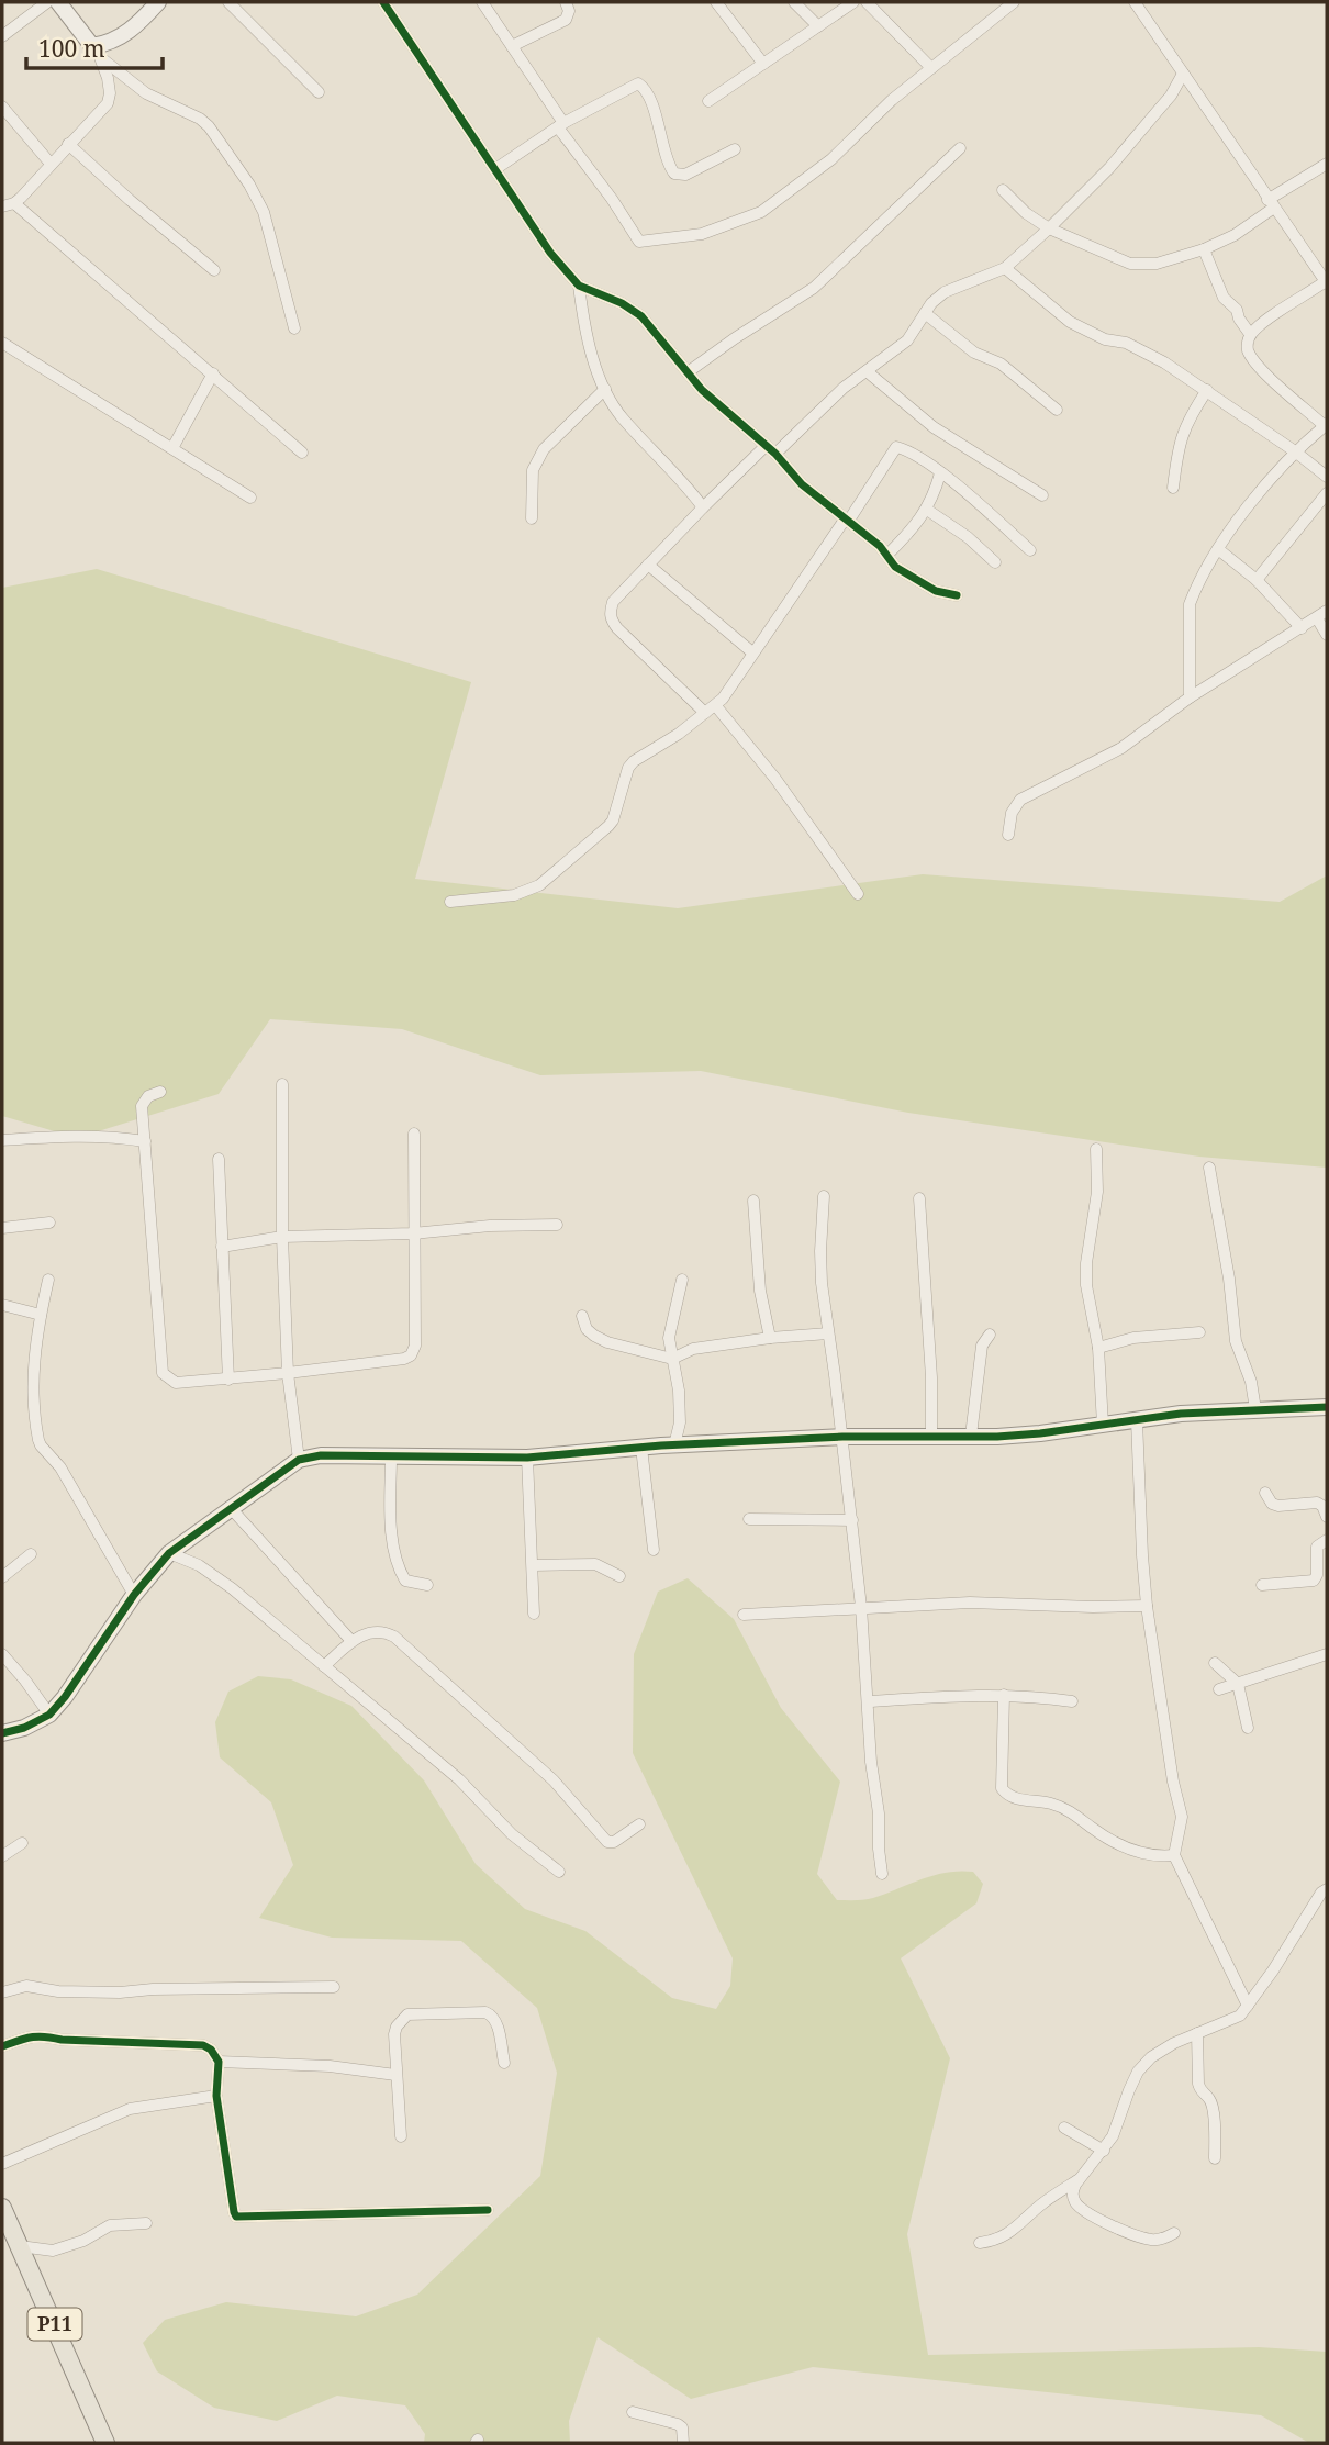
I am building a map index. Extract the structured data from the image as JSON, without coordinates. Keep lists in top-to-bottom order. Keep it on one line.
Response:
{"streets":{"main road":["P11"]},"scale_bar":"100 m"}
